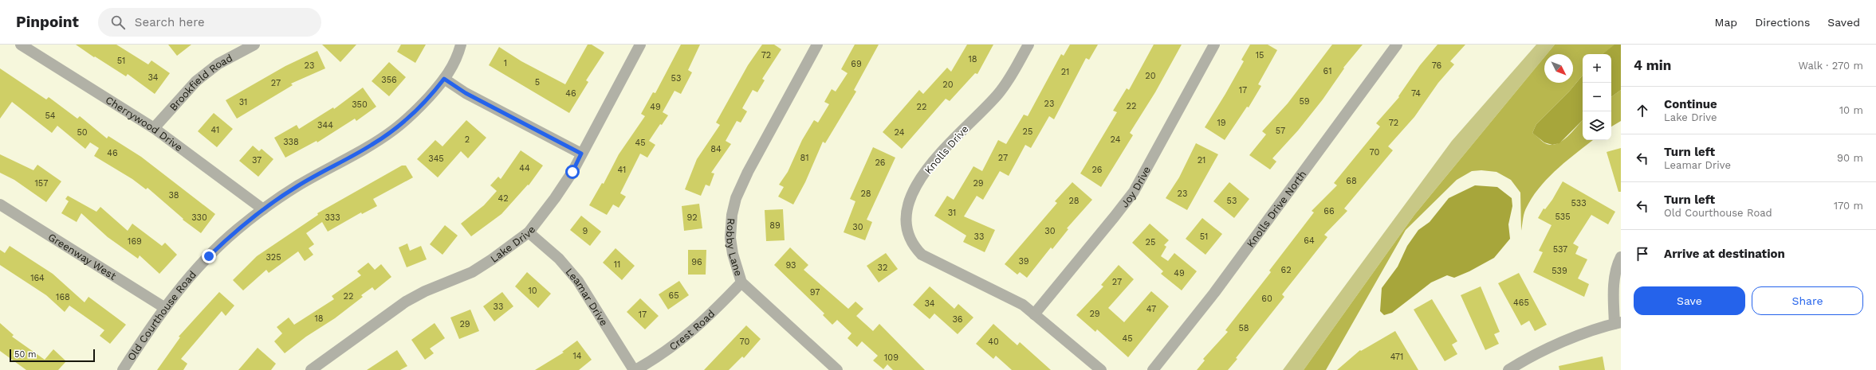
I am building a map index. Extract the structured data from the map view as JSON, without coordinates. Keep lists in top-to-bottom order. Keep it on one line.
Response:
{"streets":{"street":["Brookfield Road","Cherrywood Drive","Knolls Drive","Joy Drive","Knolls Drive North","Lake Drive","Robby Lane","Greenway West","Leamar Drive","Old Courthouse Road","Crest Road"]},"crossings":[["Brookfield Road","Cherrywood Drive"],["Cherrywood Drive","Old Courthouse Road"],["Knolls Drive","Joy Drive"],["Lake Drive","Leamar Drive"],["Robby Lane","Crest Road"],["Greenway West","Old Courthouse Road"],["Leamar Drive","Crest Road"]],"house_numbers":["72","15","18","51","1","69","23","76","61","21","20","34","53","356","5","27","20","17","46","74","59","31","23","350","22","49","22","54","19","72","344","41","57","25","50","24","2","24","338","45","84","70","46","81","27","345","37","21","26","44","41","26","68","157","29","28","23","38","42","28","53","533","66","31","535","330","333","92","89","30","9","30","33","51","64","169","25","537","325","39","96","11","93","32","62","539","49","164","27","10","97","65","22","168","60","465","34","33","47","29","17","18","36","29","58","45","70","40","14","471","109"],"scale_bar":"50 m","north":"bottom right","page":{"header":"Pinpoint","search":"Search here","nav":["Map","Directions","Saved"],"heading":["4 min","Walk · 270 m"],"map_buttons":["+","−"],"list":[["Continue","Lake Drive","10 m"],["Turn left","Leamar Drive","90 m"],["Turn left","Old Courthouse Road","170 m"],"Arrive at destination"],"buttons":["Save","Share"],"scale":"50 m"}}
